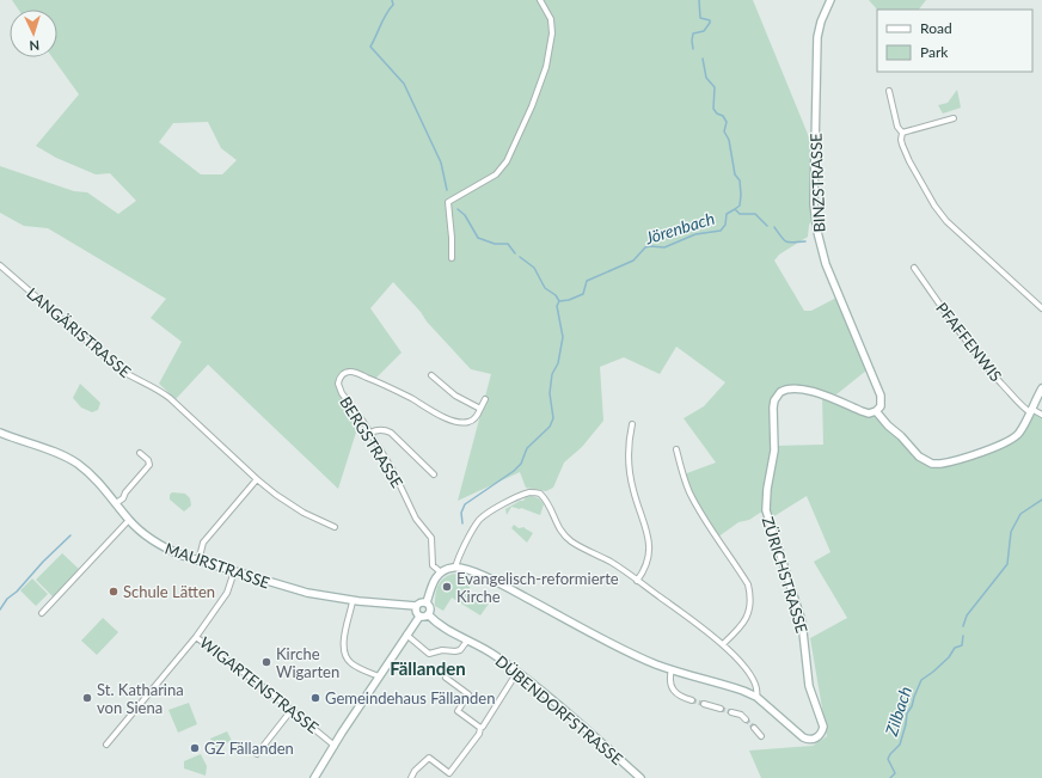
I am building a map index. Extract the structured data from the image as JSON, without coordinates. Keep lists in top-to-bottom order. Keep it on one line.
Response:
{"streets":{"main road":["BINZSTRASSE","MAURSTRASSE","ZÜRICHSTRASSE","DÜBENDORFSTRASSE"],"street":["LANGÄRISTRASSE","PFAFFENWIS","BERGSTRASSE","WIGARTENSTRASSE"]},"crossings":[["BINZSTRASSE","ZÜRICHSTRASSE"],["MAURSTRASSE","WIGARTENSTRASSE"],["MAURSTRASSE","DÜBENDORFSTRASSE"]],"districts":["Fällanden"],"water":["Jörenbach","Zilbach"],"places":["Evangelisch-reformierte Kirche","Schule Lätten","Kirche Wigarten","St. Katharina von Siena","Gemeindehaus Fällanden","GZ Fällanden"],"legend":["Road","Park"],"north":"bottom"}
